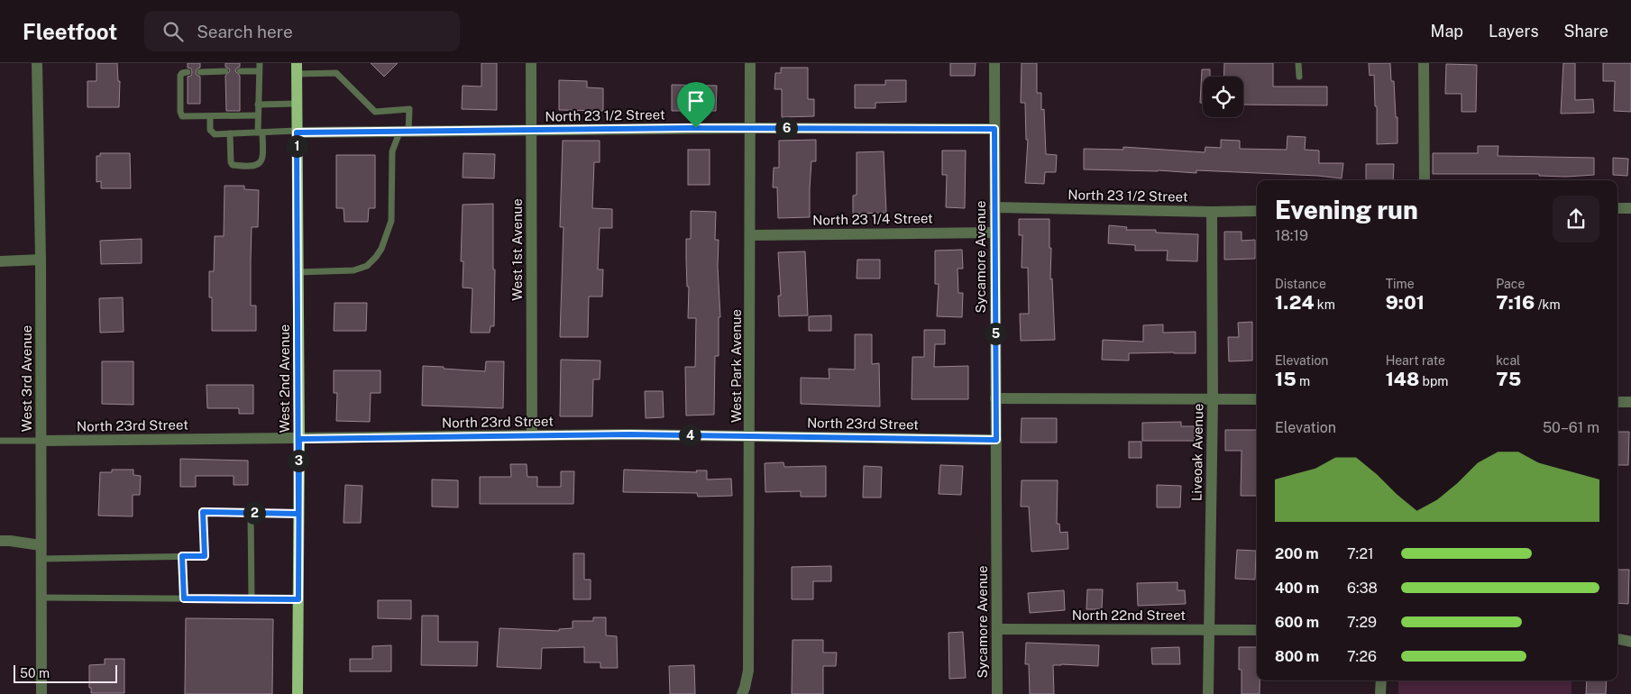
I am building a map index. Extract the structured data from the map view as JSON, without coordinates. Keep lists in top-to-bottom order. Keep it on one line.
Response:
{"streets":{"main road":["West 2nd Avenue"],"street":["North 23 1/2 Street","North 23 1/4 Street","West 1st Avenue","Sycamore Avenue","West Park Avenue","West 3rd Avenue","North 23rd Street","Liveoak Avenue","North 22nd Street"]},"crossings":[["North 23 1/2 Street","West 1st Avenue"],["North 23 1/2 Street","Sycamore Avenue"],["North 23 1/2 Street","West Park Avenue"],["North 23 1/2 Street","West 2nd Avenue"],["North 23 1/2 Street","Liveoak Avenue"],["North 23 1/4 Street","Sycamore Avenue"],["North 23 1/4 Street","West Park Avenue"],["West 1st Avenue","North 23rd Street"],["Sycamore Avenue","North 23rd Street"],["Sycamore Avenue","North 22nd Street"],["West Park Avenue","North 23rd Street"],["West 3rd Avenue","North 23rd Street"],["West 2nd Avenue","North 23rd Street"],["Liveoak Avenue","North 22nd Street"]],"scale_bar":"50 m","page":{"header":"Fleetfoot","search":"Search here","nav":["Map","Layers","Share"],"pins":["6","1","5","4","3","2"],"heading":["Evening run","18:19"],"stats":[["Distance","1.24 km"],["Time","9:01"],["Pace","7:16 /km"],["Elevation","15 m"],["Heart rate","148 bpm"],["kcal","75"]],"chart":["Elevation","50–61 m"],"list":[{"name":"200 m","note":"7:21"},{"name":"400 m","note":"6:38"},{"name":"600 m","note":"7:29"},{"name":"800 m","note":"7:26"}],"scale":"50 m"}}
